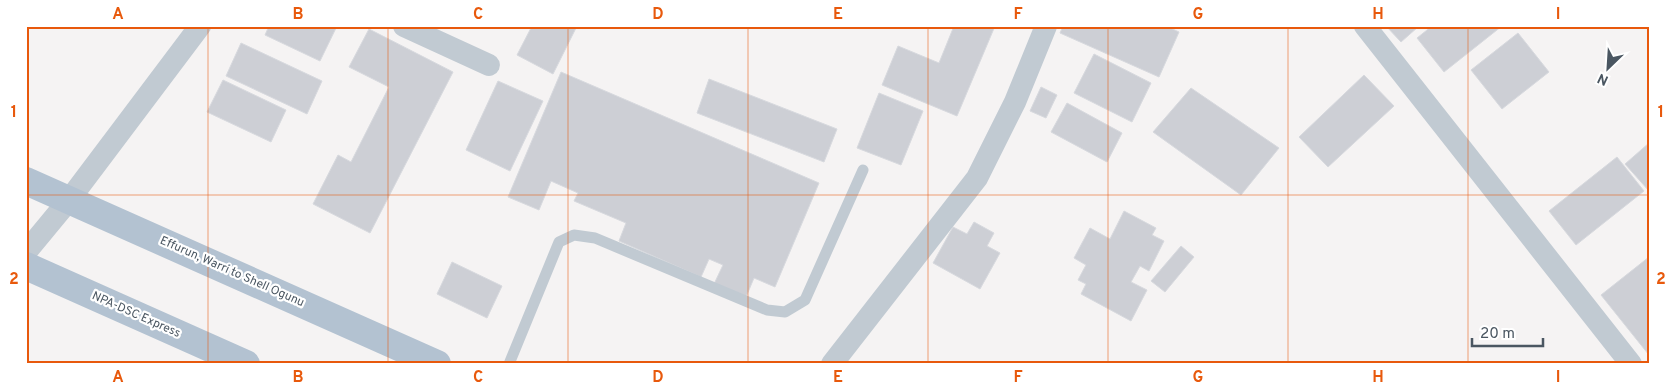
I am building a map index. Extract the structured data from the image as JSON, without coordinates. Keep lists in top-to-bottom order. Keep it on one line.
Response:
{"streets":{"main road":["Effurun, Warri to Shell Ogunu","NPA-DSC Express"]},"scale_bar":"20 m","north":"bottom left","grid":{"columns":["A","B","C","D","E","F","G","H","I"],"rows":["1","2"]}}
